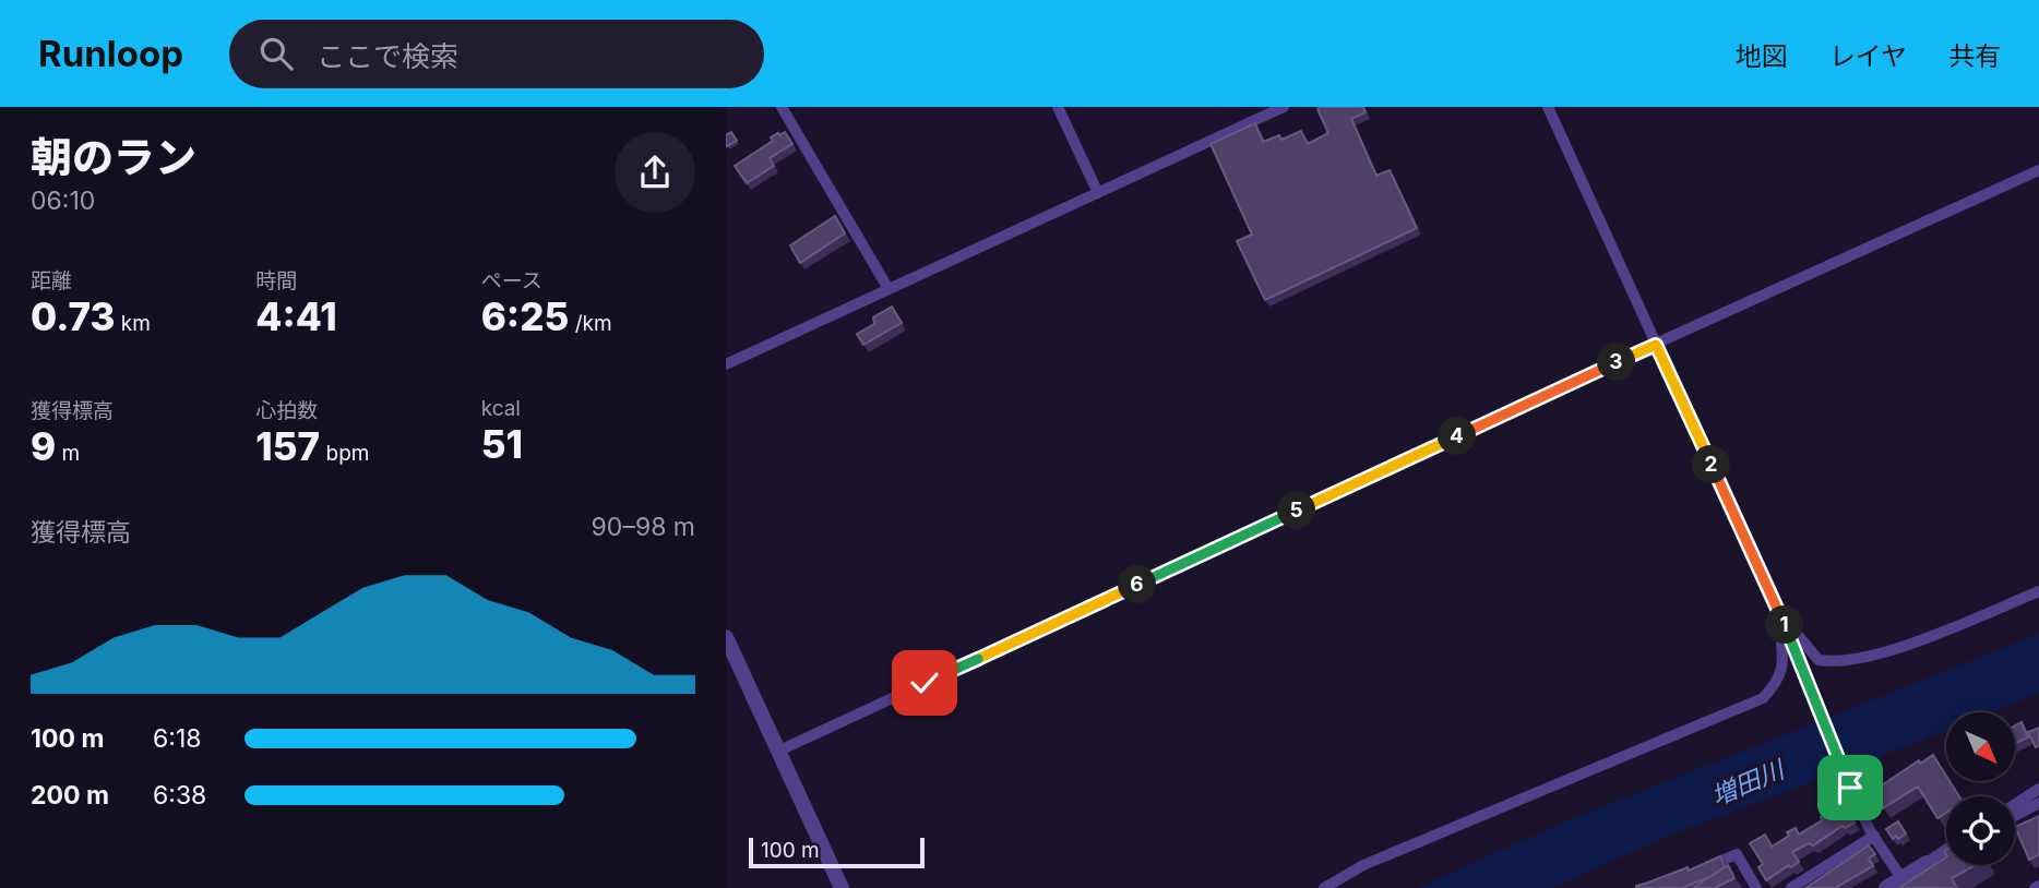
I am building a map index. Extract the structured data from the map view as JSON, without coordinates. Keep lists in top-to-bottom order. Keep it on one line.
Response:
{"water":["増田川"],"scale_bar":"100 m","north":"bottom right","page":{"header":"Runloop","search":"ここで検索","nav":["地図","レイヤ","共有"],"heading":["朝のラン","06:10"],"stats":[["距離","0.73 km"],["時間","4:41"],["ペース","6:25 /km"],["獲得標高","9 m"],["心拍数","157 bpm"],["kcal","51"]],"pins":["3","4","2","5","6","1"],"chart":["獲得標高","90–98 m"],"list":[{"name":"100 m","note":"6:18"},{"name":"200 m","note":"6:38"}],"scale":"100 m"}}
